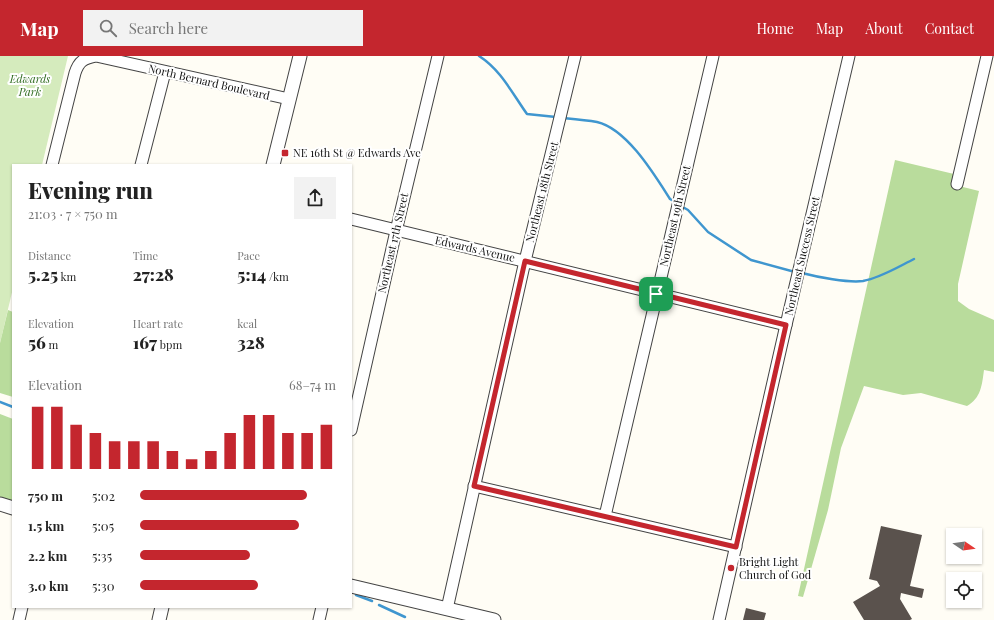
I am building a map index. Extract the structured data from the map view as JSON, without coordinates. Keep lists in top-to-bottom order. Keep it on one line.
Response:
{"streets":{"street":["North Bernard Boulevard","Northeast 18th Street","Northeast 19th Street","Northeast 17th Street","Edwards Avenue","Northeast Success Street"]},"crossings":[["Northeast 18th Street","Edwards Avenue"],["Northeast 19th Street","Edwards Avenue"],["Northeast 17th Street","Edwards Avenue"],["Edwards Avenue","Northeast Success Street"]],"parks":["Edwards Park"],"places":{"transit":["NE 16th St @ Edwards Ave"],"other":["Bright Light Church of God"]},"north":"right","page":{"header":"Map","search":"Search here","nav":["Home","Map","About","Contact"],"heading":["Evening run","21:03 · 7 × 750 m"],"stats":[["Distance","5.25 km"],["Time","27:28"],["Pace","5:14 /km"],["Elevation","56 m"],["Heart rate","167 bpm"],["kcal","328"]],"chart":["Elevation","68–74 m"],"list":[{"name":"750 m","note":"5:02"},{"name":"1.5 km","note":"5:05"},{"name":"2.2 km","note":"5:35"},{"name":"3.0 km","note":"5:30"}]}}
